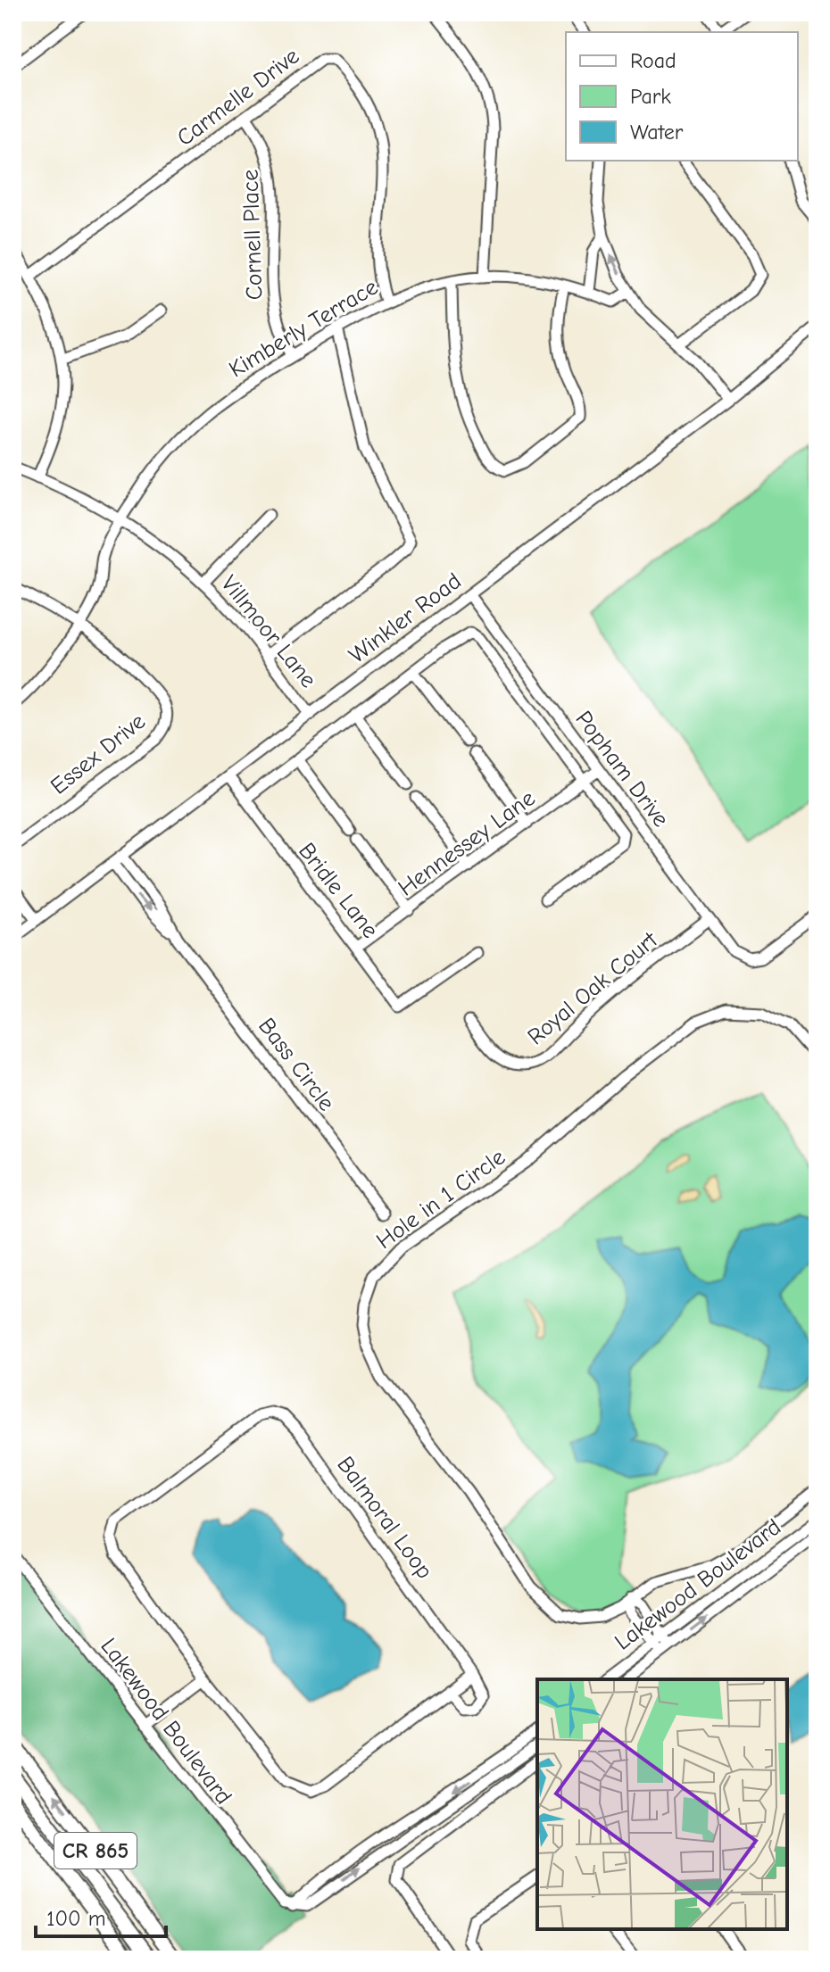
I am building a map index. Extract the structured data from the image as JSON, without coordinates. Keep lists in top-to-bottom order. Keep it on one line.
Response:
{"streets":{"main road":["CR 865"],"street":["Carmelle Drive","Cornell Place","Kimberly Terrace","Winkler Road","Villmoor Lane","Essex Drive","Popham Drive","Hennessey Lane","Bridle Lane","Royal Oak Court","Bass Circle","Hole in 1 Circle","Balmoral Loop","Lakewood Boulevard"]},"crossings":[["Carmelle Drive","Cornell Place"],["Carmelle Drive","Kimberly Terrace"],["Cornell Place","Kimberly Terrace"],["Kimberly Terrace","Villmoor Lane"],["Kimberly Terrace","Essex Drive"],["Winkler Road","Villmoor Lane"],["Winkler Road","Popham Drive"],["Winkler Road","Bridle Lane"],["Winkler Road","Bass Circle"],["Popham Drive","Hennessey Lane"],["Popham Drive","Royal Oak Court"],["Hennessey Lane","Bridle Lane"]],"legend":["Road","Park","Water"],"scale_bar":"100 m"}
